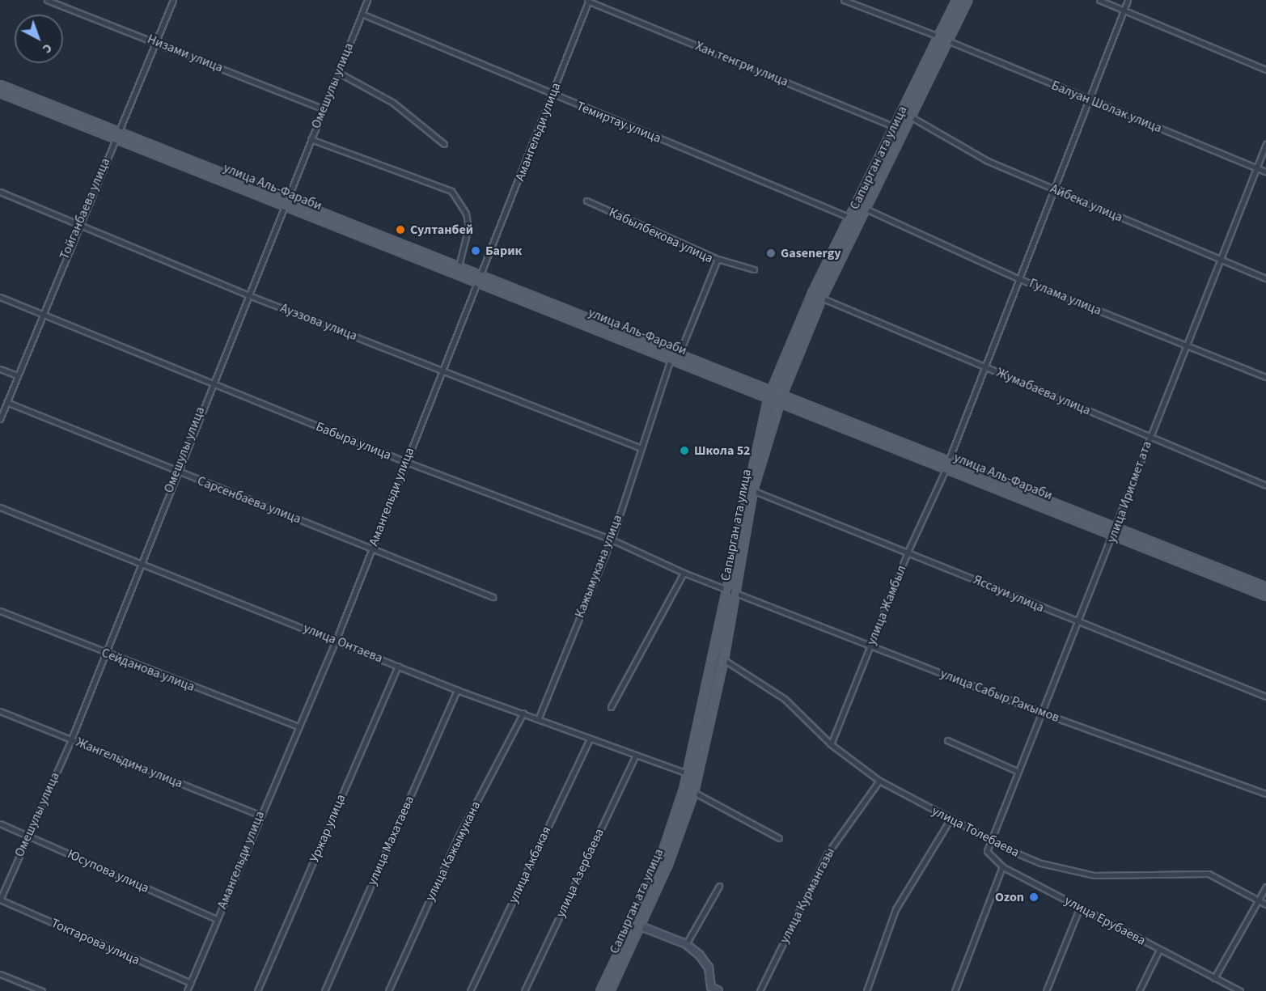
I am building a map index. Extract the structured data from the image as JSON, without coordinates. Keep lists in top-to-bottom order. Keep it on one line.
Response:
{"streets":{"main road":["Сапырган ата улица","улица Аль-Фараби"],"street":["Низами улица","Хан тенгри улица","Омешулы улица","Балуан Шолак улица","Темиртау улица","Амангельди улица","Айбека улица","Тойганбаева улица","Кабылбекова улица","Гулама улица","Ауэзова улица","Жумабаева улица","Бабыра улица","улица Ирисмет ата","Сарсенбаева улица","Кажымукана улица","Яссауи улица","улица Жамбыл","улица Онтаева","Сейданова улица","улица Сабыр Ракымов","Жангельдина улица","Уржар улица","улица Толебаева","улица Махатаева","улица Кажымукана","улица Акбакая","Юсупова улица","улица Азербаева","улица Курмангазы","улица Ерубаева","Токтарова улица"]},"crossings":[["Низами улица","Омешулы улица"],["Низами улица","Тойганбаева улица"],["Хан тенгри улица","Амангельди улица"],["Хан тенгри улица","Сапырган ата улица"],["Омешулы улица","Темиртау улица"],["Омешулы улица","улица Аль-Фараби"],["Омешулы улица","Ауэзова улица"],["Омешулы улица","Бабыра улица"],["Омешулы улица","Сарсенбаева улица"],["Омешулы улица","улица Онтаева"],["Омешулы улица","Сейданова улица"],["Омешулы улица","Жангельдина улица"],["Омешулы улица","Юсупова улица"],["Омешулы улица","Токтарова улица"],["Балуан Шолак улица","Сапырган ата улица"],["Балуан Шолак улица","улица Ирисмет ата"],["Балуан Шолак улица","улица Жамбыл"],["Темиртау улица","Амангельди улица"],["Темиртау улица","Сапырган ата улица"],["Амангельди улица","улица Аль-Фараби"],["Амангельди улица","Ауэзова улица"],["Амангельди улица","Бабыра улица"],["Амангельди улица","Сарсенбаева улица"],["Амангельди улица","улица Онтаева"],["Амангельди улица","Сейданова улица"],["Амангельди улица","Жангельдина улица"],["Амангельди улица","Юсупова улица"],["Амангельди улица","Токтарова улица"],["Сапырган ата улица","улица Аль-Фараби"],["Сапырган ата улица","Айбека улица"],["Сапырган ата улица","Гулама улица"],["Сапырган ата улица","Жумабаева улица"],["Сапырган ата улица","Бабыра улица"],["Сапырган ата улица","Яссауи улица"],["Сапырган ата улица","улица Онтаева"],["Сапырган ата улица","улица Сабыр Ракымов"],["Сапырган ата улица","улица Толебаева"],["улица Аль-Фараби","Тойганбаева улица"],["улица Аль-Фараби","Кабылбекова улица"],["улица Аль-Фараби","улица Ирисмет ата"],["улица Аль-Фараби","Кажымукана улица"],["улица Аль-Фараби","улица Жамбыл"],["Айбека улица","улица Ирисмет ата"],["Айбека улица","улица Жамбыл"],["Тойганбаева улица","Ауэзова улица"],["Тойганбаева улица","Бабыра улица"],["Тойганбаева улица","Сарсенбаева улица"],["Кабылбекова улица","Кажымукана улица"],["Гулама улица","улица Ирисмет ата"],["Гулама улица","улица Жамбыл"],["Ауэзова улица","Кажымукана улица"],["Жумабаева улица","улица Ирисмет ата"],["Жумабаева улица","улица Жамбыл"],["Бабыра улица","Кажымукана улица"],["Бабыра улица","улица Сабыр Ракымов"],["улица Ирисмет ата","Яссауи улица"],["улица Ирисмет ата","улица Сабыр Ракымов"],["улица Ирисмет ата","улица Толебаева"],["улица Ирисмет ата","улица Ерубаева"],["Кажымукана улица","улица Онтаева"],["Яссауи улица","улица Жамбыл"],["улица Жамбыл","улица Сабыр Ракымов"],["улица Жамбыл","улица Толебаева"],["улица Онтаева","Уржар улица"],["улица Онтаева","улица Махатаева"],["улица Онтаева","улица Кажымукана"],["улица Онтаева","улица Акбакая"],["улица Онтаева","улица Азербаева"],["улица Толебаева","улица Курмангазы"],["улица Толебаева","улица Ерубаева"]],"places":["Султанбей","Барик","Gasenergy","Школа 52","Ozon"],"north":"bottom right"}
